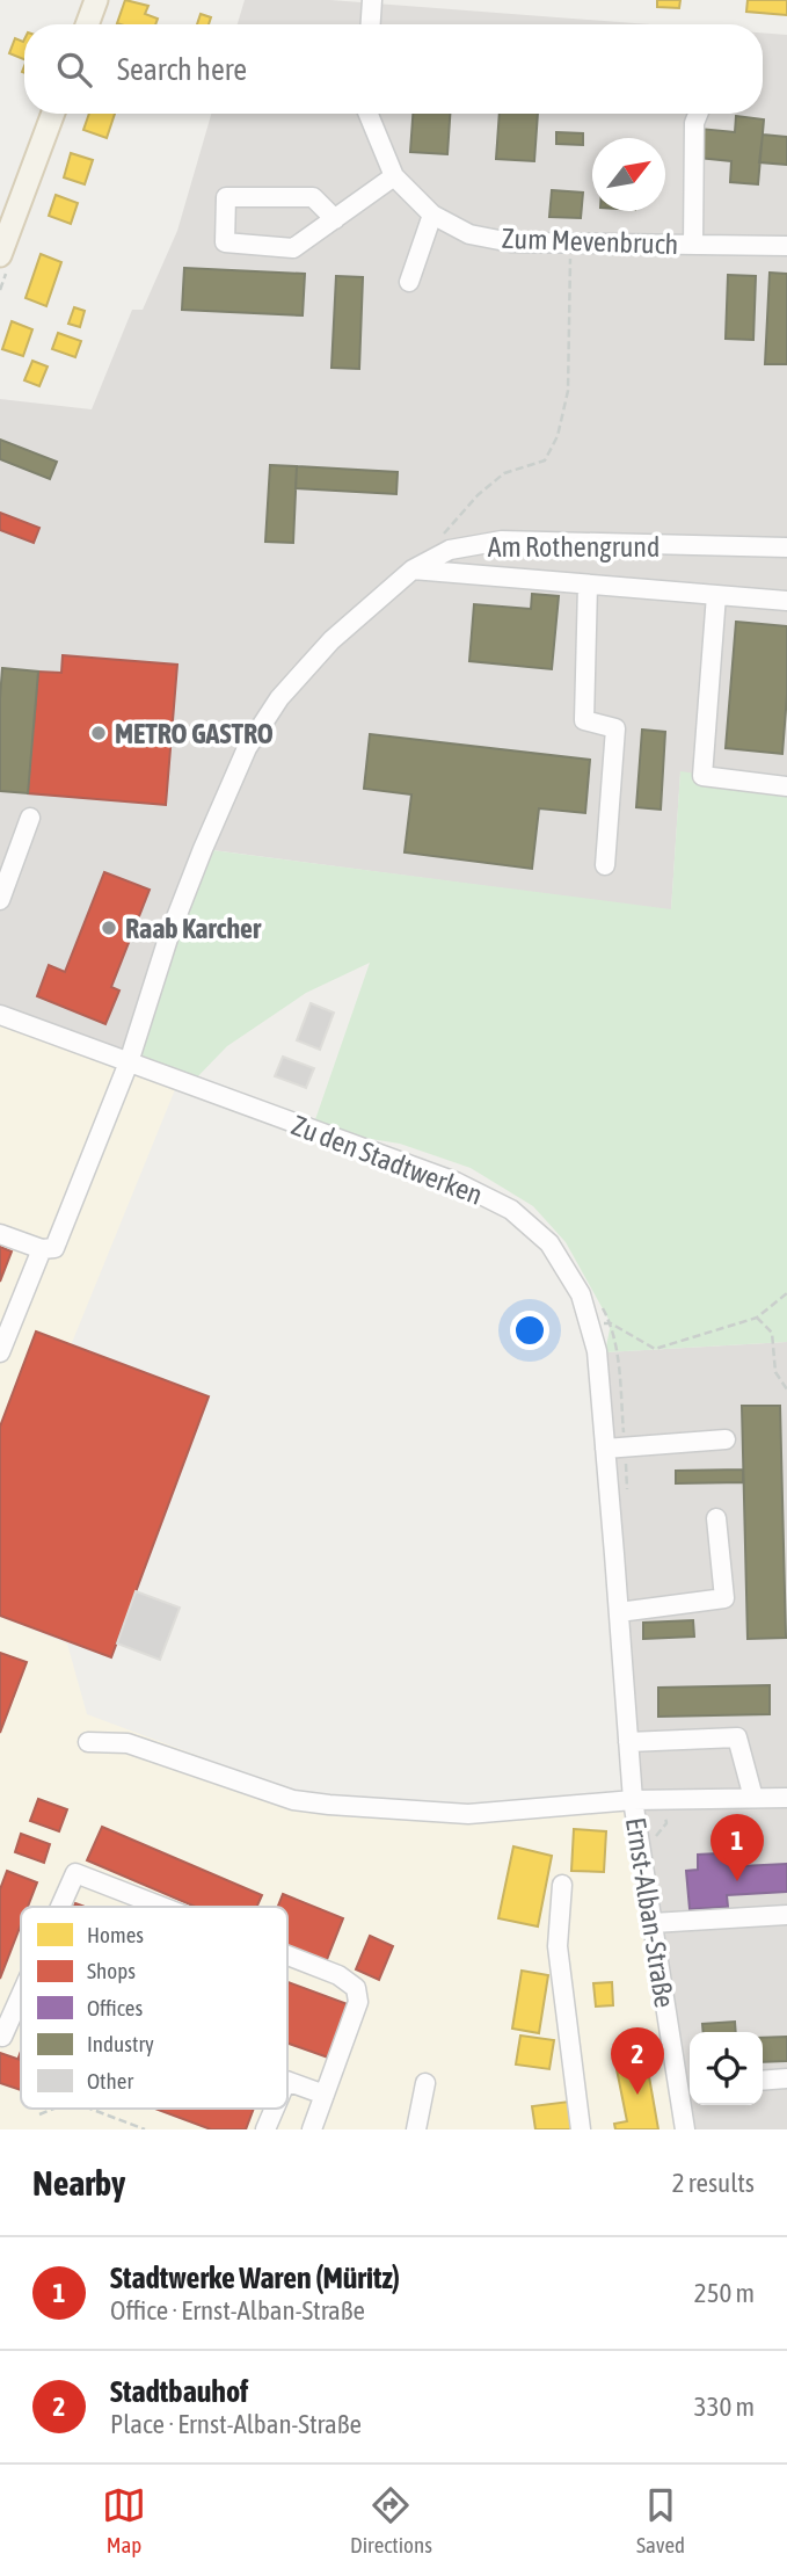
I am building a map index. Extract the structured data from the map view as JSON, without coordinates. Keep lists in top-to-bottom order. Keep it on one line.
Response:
{"streets":{"street":["Zum Mevenbruch","Am Rothengrund","Zu den Stadtwerken","Ernst-Alban-Straße"]},"crossings":[["Am Rothengrund","Zu den Stadtwerken"],["Zu den Stadtwerken","Ernst-Alban-Straße"]],"places":["METRO GASTRO","Raab Karcher"],"legend":["Homes","Shops","Offices","Industry","Other"],"north":"top right","page":{"search":"Search here","pins":["1","2"],"heading":["Nearby","2 results"],"list":[{"mark":"1","name":"Stadtwerke Waren (Müritz)","note":"Office · Ernst-Alban-Straße","value":"250 m"},{"mark":"2","name":"Stadtbauhof","note":"Place · Ernst-Alban-Straße","value":"330 m"}],"nav":["Map","Directions","Saved"]}}
